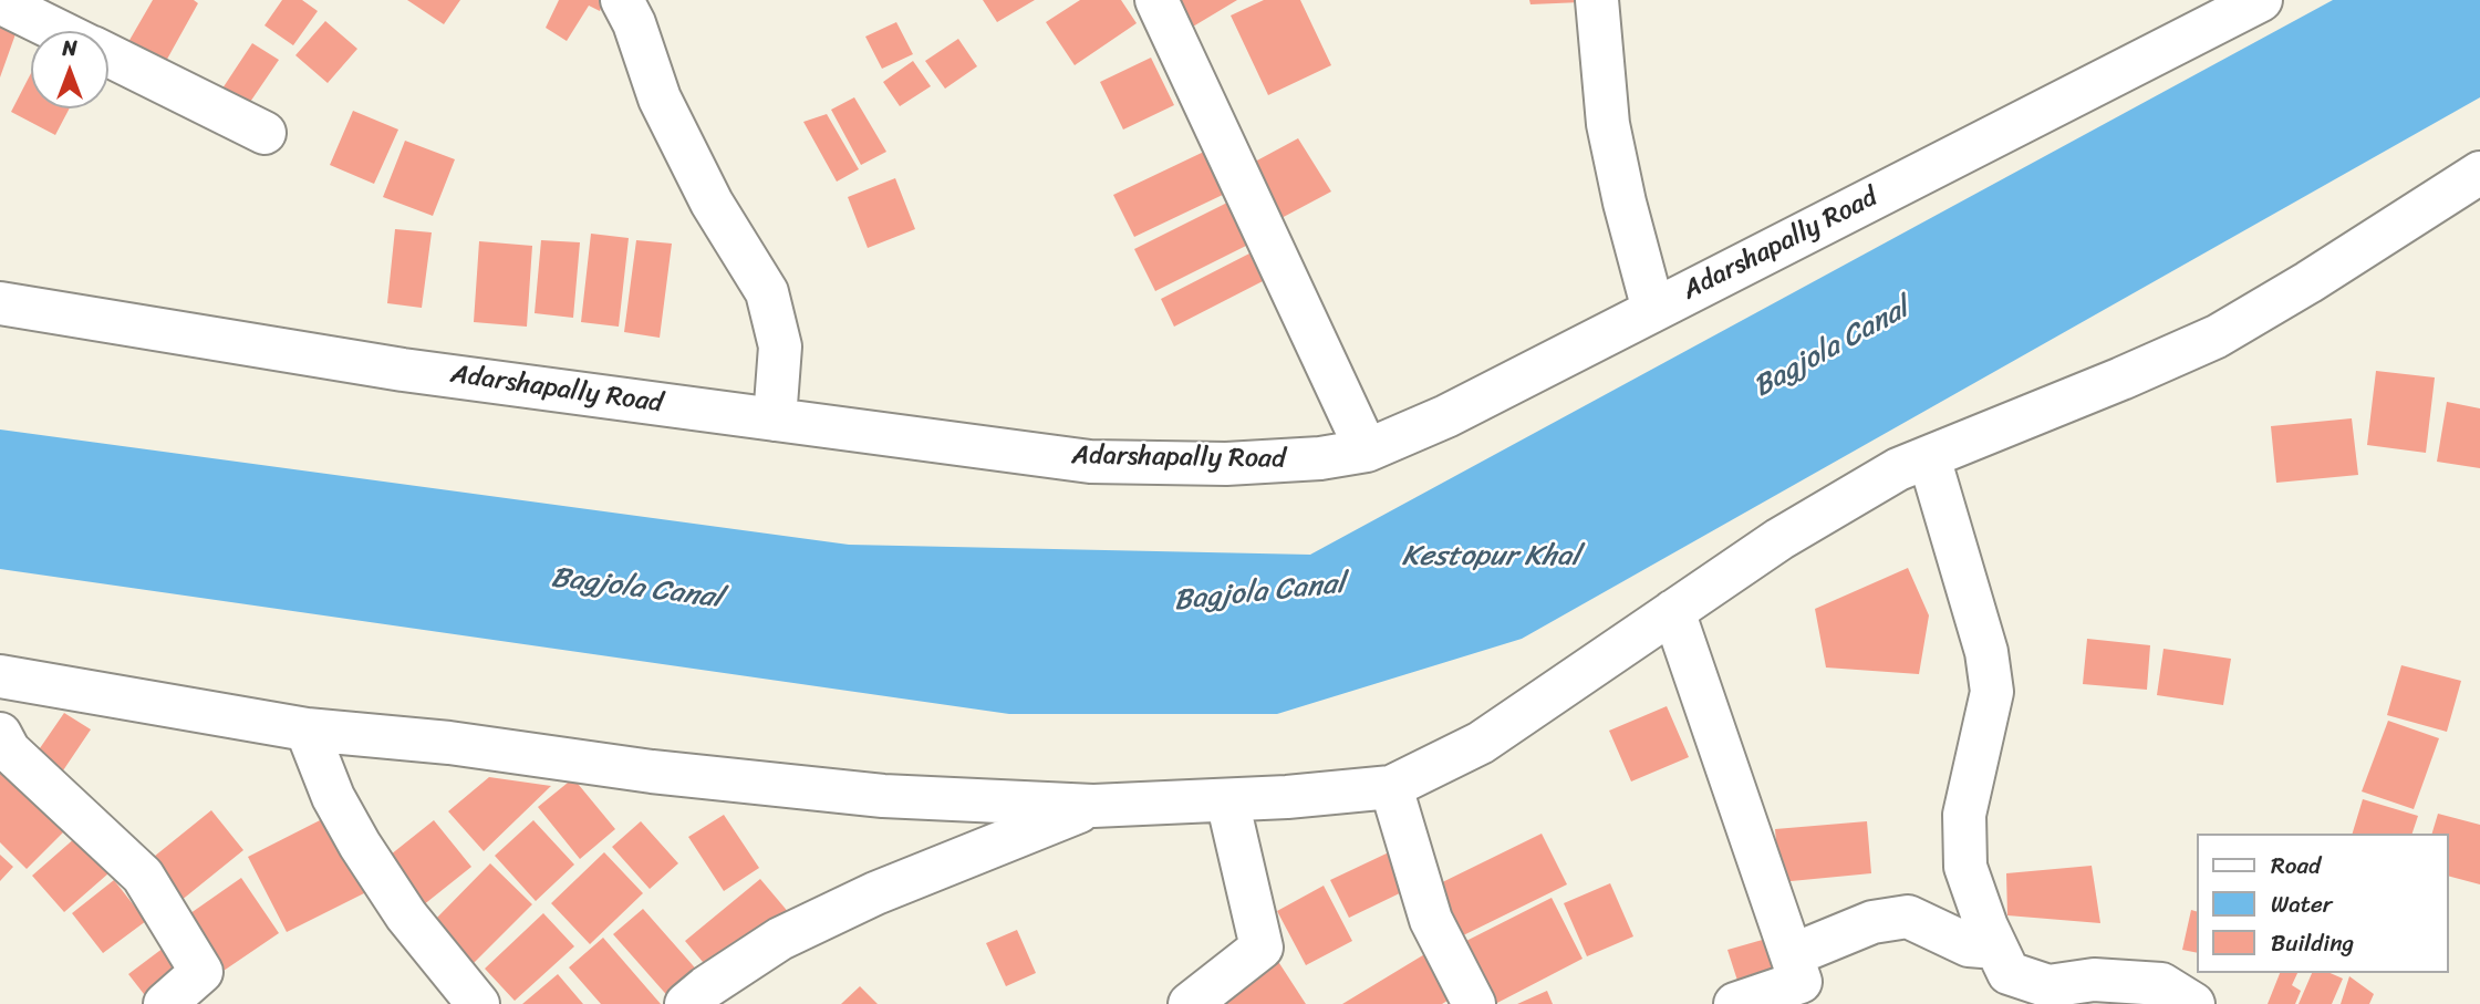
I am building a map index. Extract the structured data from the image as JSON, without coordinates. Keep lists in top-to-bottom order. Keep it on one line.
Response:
{"streets":{"street":["Adarshapally Road"]},"water":["Bagjola Canal","Kestopur Khal"],"legend":["Road","Water","Building"],"north":"top"}
